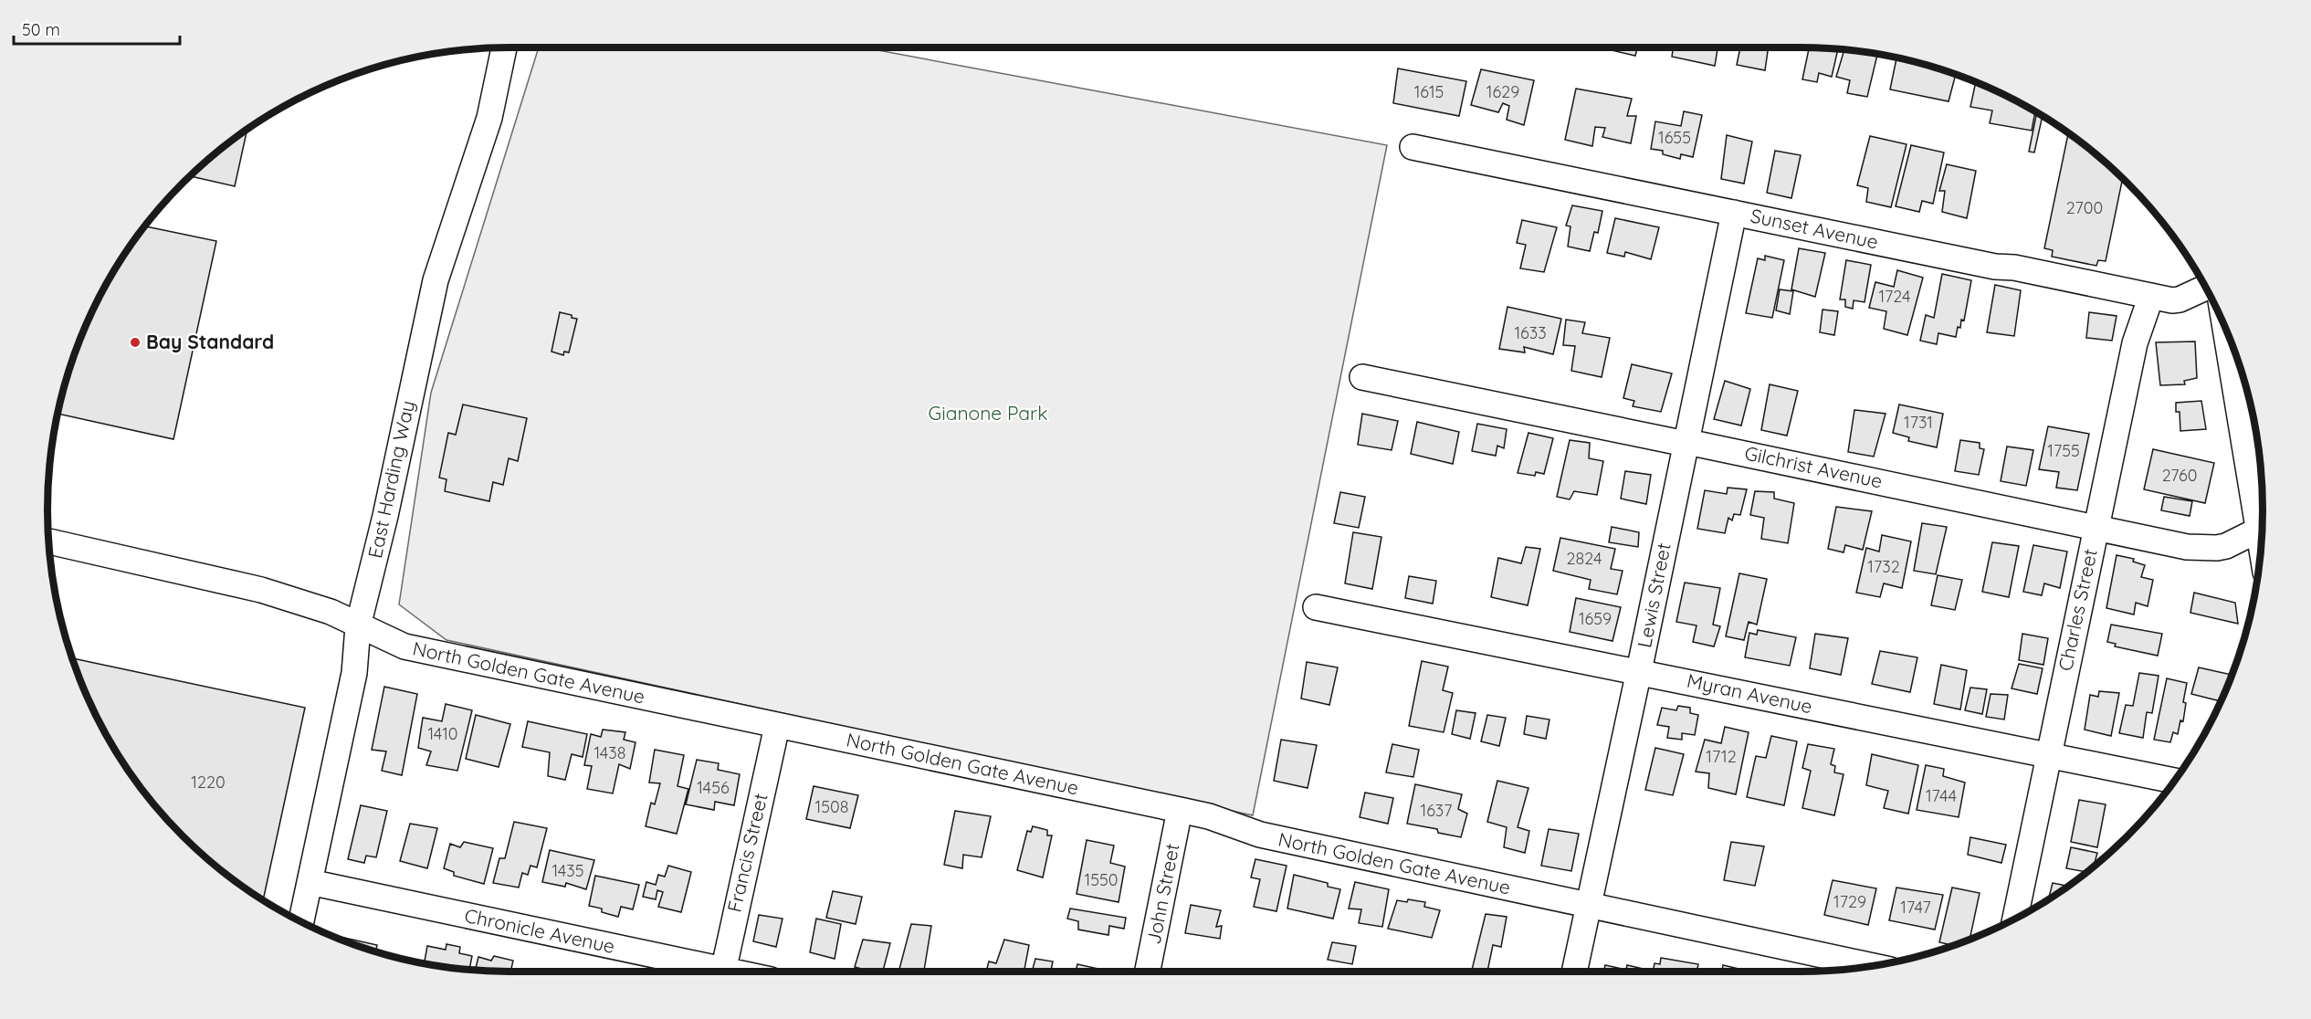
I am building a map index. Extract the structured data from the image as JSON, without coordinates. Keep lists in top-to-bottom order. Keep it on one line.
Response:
{"streets":{"street":["Sunset Avenue","Gilchrist Avenue","East Harding Way","Lewis Street","Charles Street","North Golden Gate Avenue","Myran Avenue","Francis Street","John Street","Chronicle Avenue"]},"crossings":[["Sunset Avenue","Lewis Street"],["Sunset Avenue","Charles Street"],["Gilchrist Avenue","Lewis Street"],["Gilchrist Avenue","Charles Street"],["East Harding Way","North Golden Gate Avenue"],["East Harding Way","Chronicle Avenue"],["Lewis Street","North Golden Gate Avenue"],["Lewis Street","Myran Avenue"],["Charles Street","Myran Avenue"],["North Golden Gate Avenue","Francis Street"],["North Golden Gate Avenue","John Street"]],"parks":["Gianone Park"],"places":["Bay Standard"],"house_numbers":["1615","1629","1655","2700","1724","1633","1731","1755","2760","2824","1732","1659","1410","1438","1712","1220","1456","1744","1508","1637","1435","1550","1729","1747"],"scale_bar":"50 m"}
